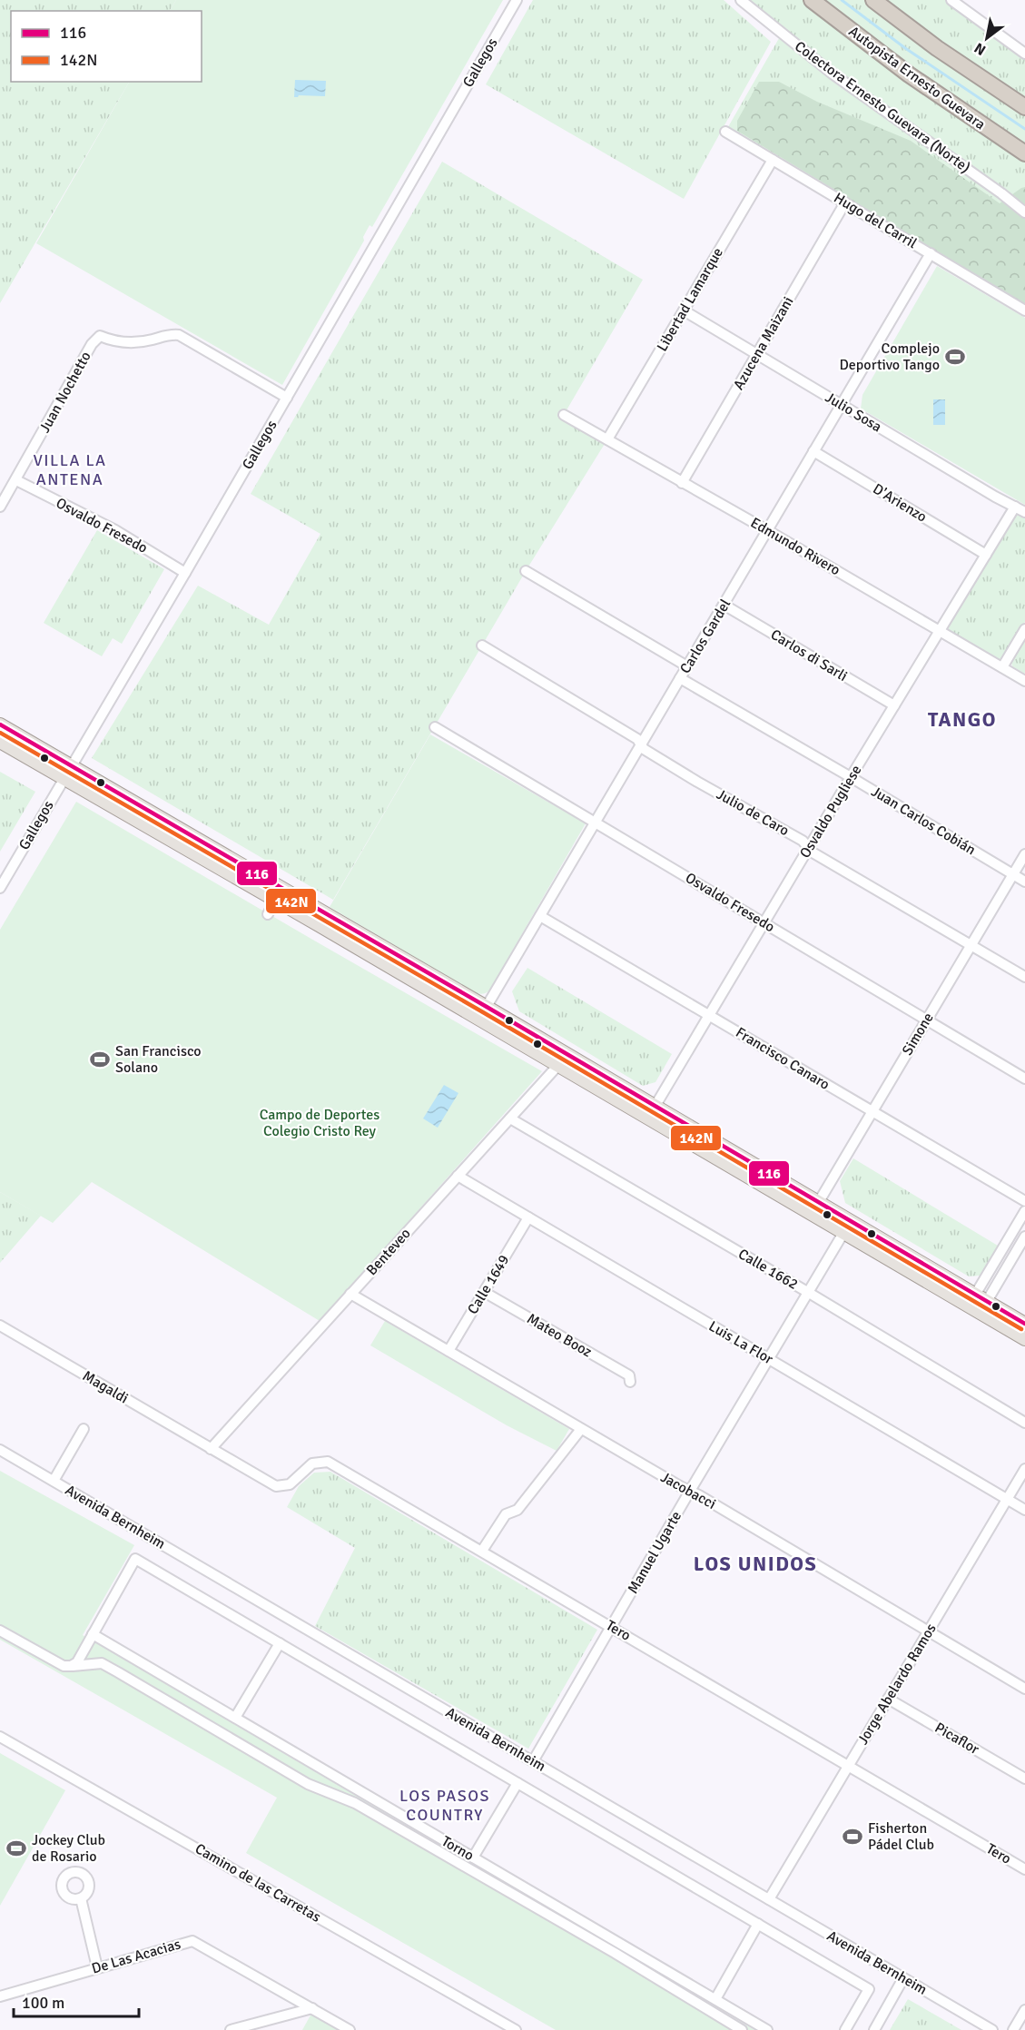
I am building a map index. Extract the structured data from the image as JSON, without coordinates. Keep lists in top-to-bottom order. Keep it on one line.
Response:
{"streets":{"highway":["Autopista Ernesto Guevara"],"street":["Gallegos","Colectora Ernesto Guevara (Norte)","Hugo del Carril","Libertad Lamarque","Azucena Maizani","Juan Nochetto","Julio Sosa","D'Arienzo","Osvaldo Fresedo","Edmundo Rivero","Carlos Gardel","Carlos di Sarli","Osvaldo Pugliese","Julio de Caro","Juan Carlos Cobián","Simone","Francisco Canaro","Benteveo","Calle 1662","Calle 1649","Mateo Booz","Luis La Flor","Magaldi","Jacobacci","Avenida Bernheim","Manuel Ugarte","Tero","Jorge Abelardo Ramos","Picaflor","Torno","Camino de las Carretas","De Las Acacias"]},"crossings":[["Gallegos","Juan Nochetto"],["Gallegos","Osvaldo Fresedo"],["Hugo del Carril","Libertad Lamarque"],["Hugo del Carril","Azucena Maizani"],["Hugo del Carril","Carlos Gardel"],["Libertad Lamarque","Julio Sosa"],["Libertad Lamarque","Edmundo Rivero"],["Azucena Maizani","Julio Sosa"],["Azucena Maizani","Edmundo Rivero"],["Juan Nochetto","Osvaldo Fresedo"],["Julio Sosa","Carlos Gardel"],["Julio Sosa","Osvaldo Pugliese"],["D'Arienzo","Carlos Gardel"],["D'Arienzo","Osvaldo Pugliese"],["Osvaldo Fresedo","Carlos Gardel"],["Osvaldo Fresedo","Osvaldo Pugliese"],["Osvaldo Fresedo","Simone"],["Edmundo Rivero","Carlos Gardel"],["Edmundo Rivero","Osvaldo Pugliese"],["Carlos Gardel","Carlos di Sarli"],["Carlos Gardel","Julio de Caro"],["Carlos Gardel","Juan Carlos Cobián"],["Carlos Gardel","Francisco Canaro"],["Carlos di Sarli","Osvaldo Pugliese"],["Osvaldo Pugliese","Julio de Caro"],["Osvaldo Pugliese","Juan Carlos Cobián"],["Osvaldo Pugliese","Francisco Canaro"],["Julio de Caro","Simone"],["Juan Carlos Cobián","Simone"],["Simone","Francisco Canaro"],["Benteveo","Calle 1662"],["Benteveo","Luis La Flor"],["Benteveo","Magaldi"],["Benteveo","Jacobacci"],["Benteveo","Tero"],["Calle 1662","Manuel Ugarte"],["Calle 1649","Mateo Booz"],["Calle 1649","Luis La Flor"],["Calle 1649","Jacobacci"],["Luis La Flor","Manuel Ugarte"],["Luis La Flor","Jorge Abelardo Ramos"],["Magaldi","Tero"],["Jacobacci","Manuel Ugarte"],["Jacobacci","Jorge Abelardo Ramos"],["Avenida Bernheim","Manuel Ugarte"],["Avenida Bernheim","Jorge Abelardo Ramos"],["Manuel Ugarte","Tero"],["Tero","Jorge Abelardo Ramos"],["Jorge Abelardo Ramos","Picaflor"]],"districts":["VILLA LA ANTENA","TANGO","LOS UNIDOS","LOS PASOS COUNTRY"],"parks":["Campo de Deportes Colegio Cristo Rey"],"places":{"sports":["Complejo Deportivo Tango","San Francisco Solano","Fisherton Pádel Club","Jockey Club de Rosario"]},"lines":["transit line 116","transit line 142N"],"legend":["116","142N"],"scale_bar":"100 m","north":"bottom left"}
